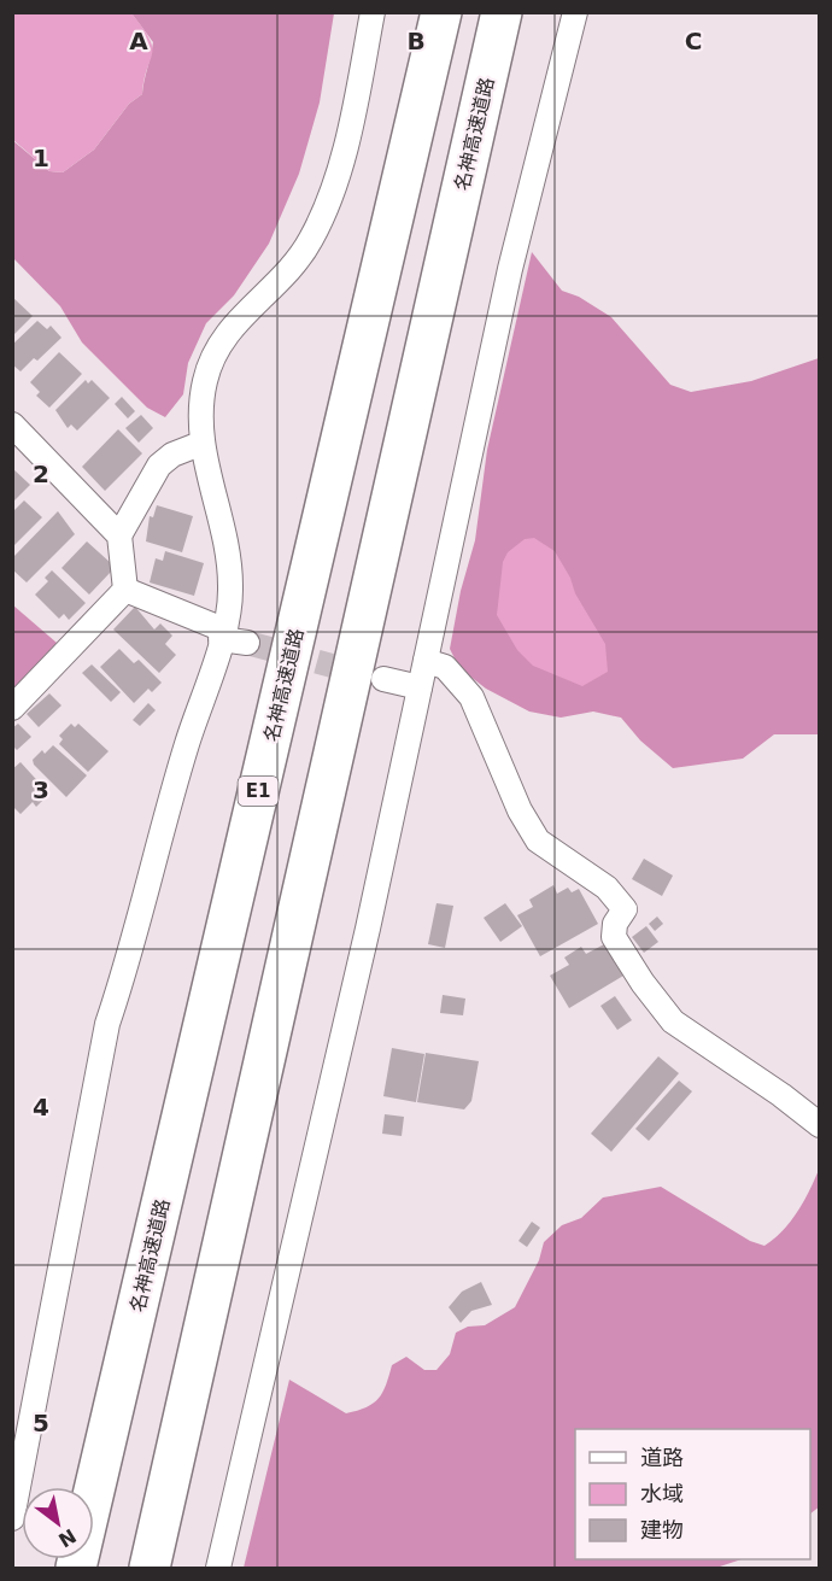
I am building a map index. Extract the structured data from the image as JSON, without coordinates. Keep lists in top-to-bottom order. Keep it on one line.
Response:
{"streets":{"highway":["名神高速道路","E1"]},"legend":["道路","水域","建物"],"north":"bottom right","grid":{"columns":["A","B","C"],"rows":["1","2","3","4","5"]}}
